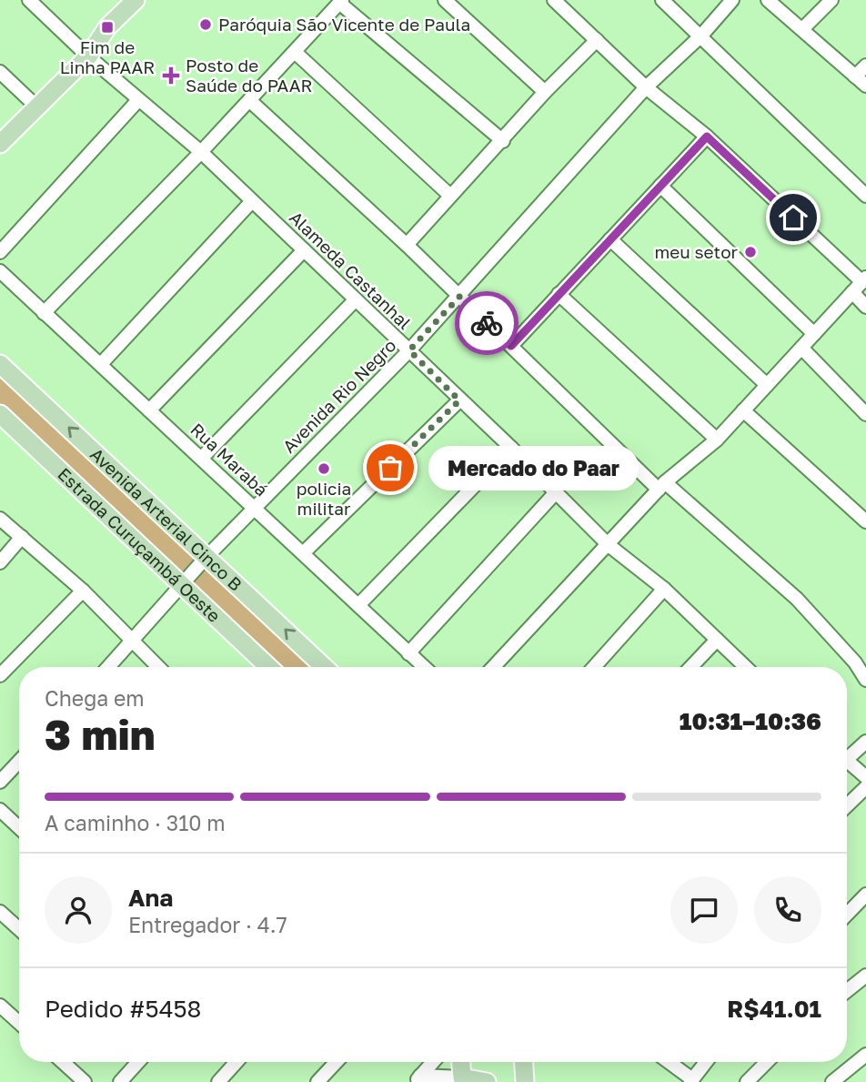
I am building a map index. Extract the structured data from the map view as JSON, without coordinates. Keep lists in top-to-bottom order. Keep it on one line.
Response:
{"streets":{"main road":["Avenida Arterial Cinco B","Estrada Curuçambá Oeste"],"street":["Alameda Castanhal","Avenida Rio Negro","Rua Marabá"]},"crossings":[["Alameda Castanhal","Avenida Rio Negro"],["Avenida Rio Negro","Rua Marabá"],["Avenida Rio Negro","Avenida Arterial Cinco B"],["Avenida Rio Negro","Estrada Curuçambá Oeste"]],"one_way":["Avenida Arterial Cinco B"],"places":{"other":["Paróquia São Vicente de Paula","meu setor","Mercado do Paar","policia militar"],"transit":["Fim de Linha PAAR"],"health":["Posto de Saúde do PAAR"]},"page":{"bubble":"Mercado do Paar","heading":["3 min","Chega em","10:31–10:36"],"panel":["Ana","Entregador · 4.7","Pedido #5458","R$41.01"],"bar":"A caminho · 310 m"}}
